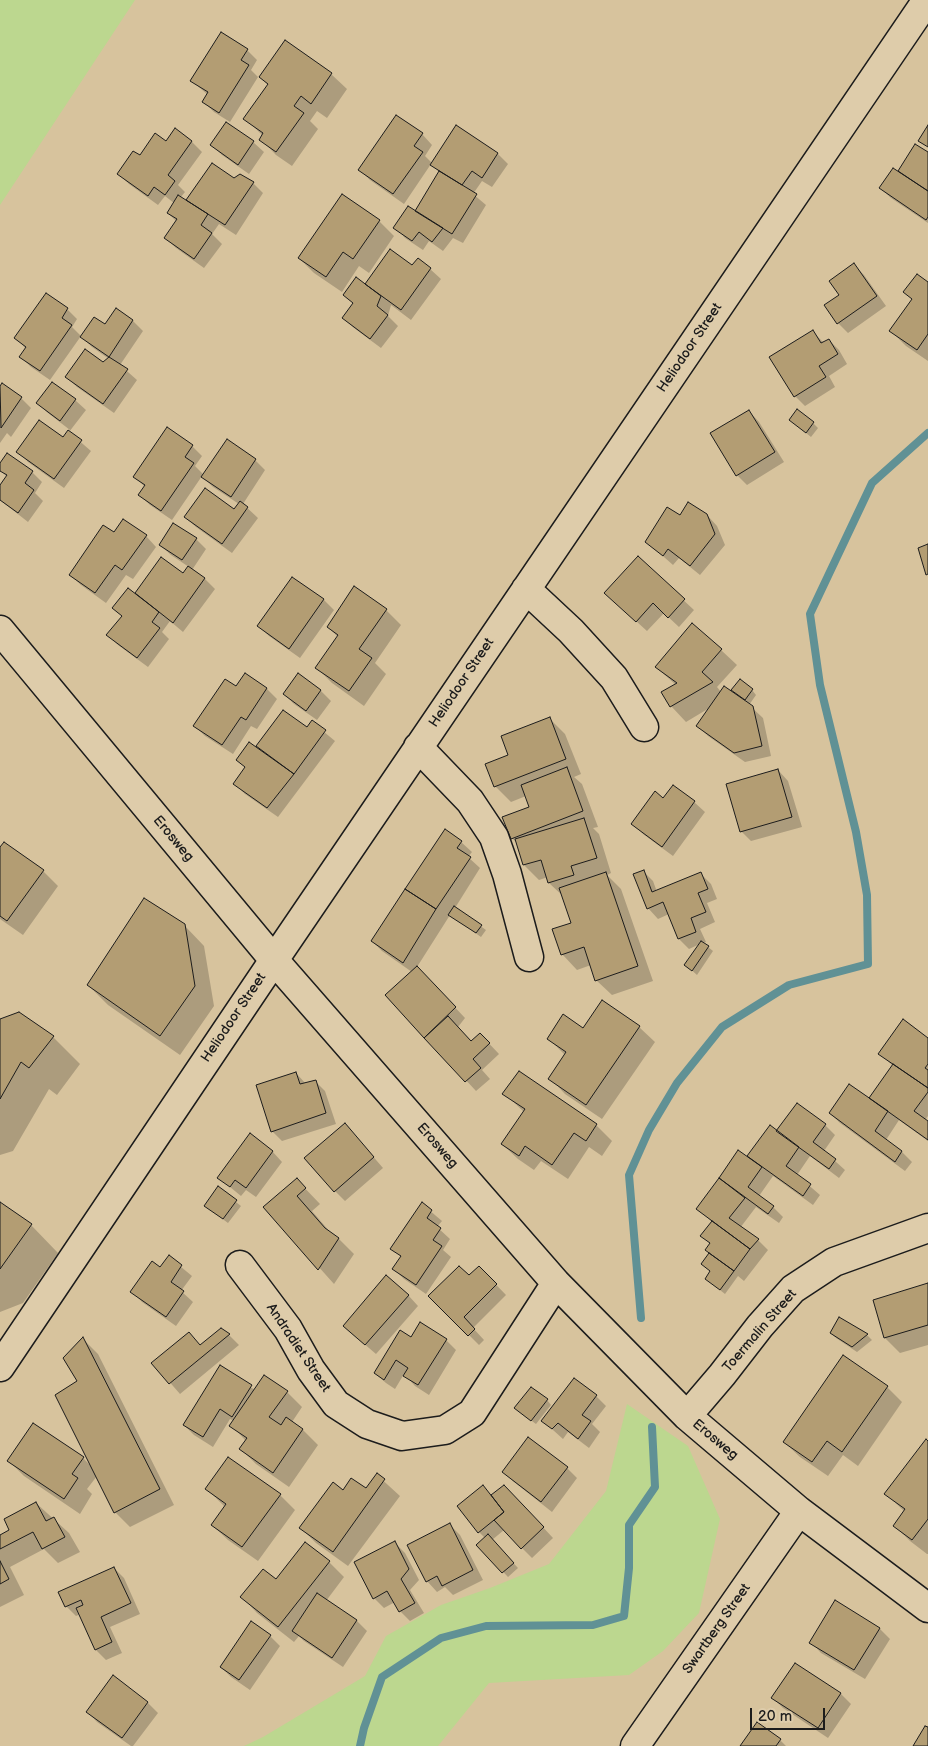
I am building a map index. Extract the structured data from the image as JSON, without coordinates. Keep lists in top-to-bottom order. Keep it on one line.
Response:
{"streets":{"street":["Heliodoor Street","Erosweg","Toermalin Street","Andradiet Street","Swartberg Street"]},"crossings":[["Heliodoor Street","Erosweg"],["Erosweg","Toermalin Street"],["Erosweg","Andradiet Street"],["Erosweg","Swartberg Street"]],"scale_bar":"20 m"}
